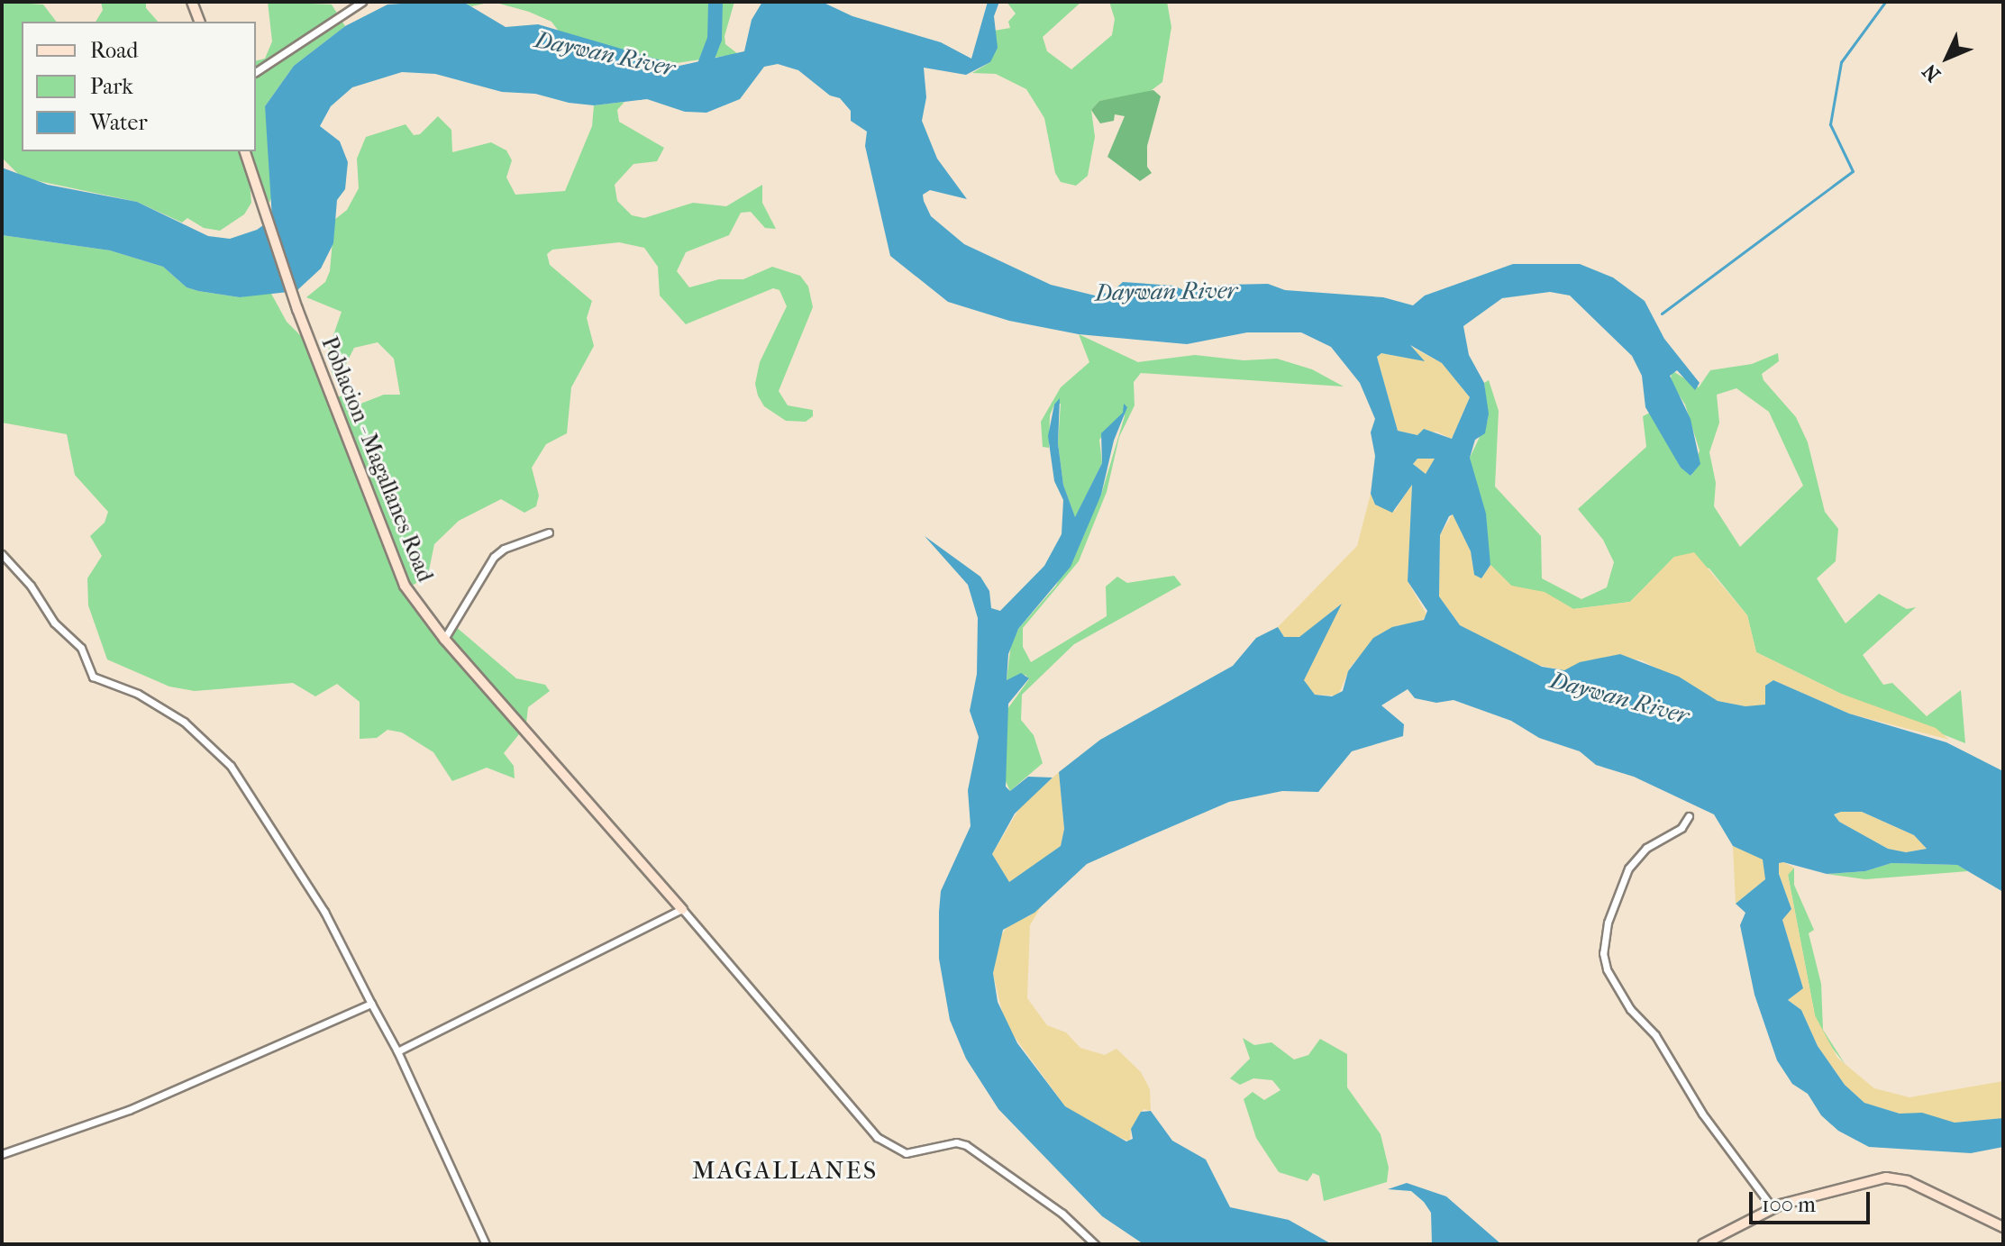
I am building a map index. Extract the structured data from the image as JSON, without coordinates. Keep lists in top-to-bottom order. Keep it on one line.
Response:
{"streets":{"street":["Poblacion - Magallanes Road"]},"districts":["MAGALLANES"],"water":["Daywan River"],"legend":["Road","Park","Water"],"scale_bar":"100 m","north":"bottom left"}
